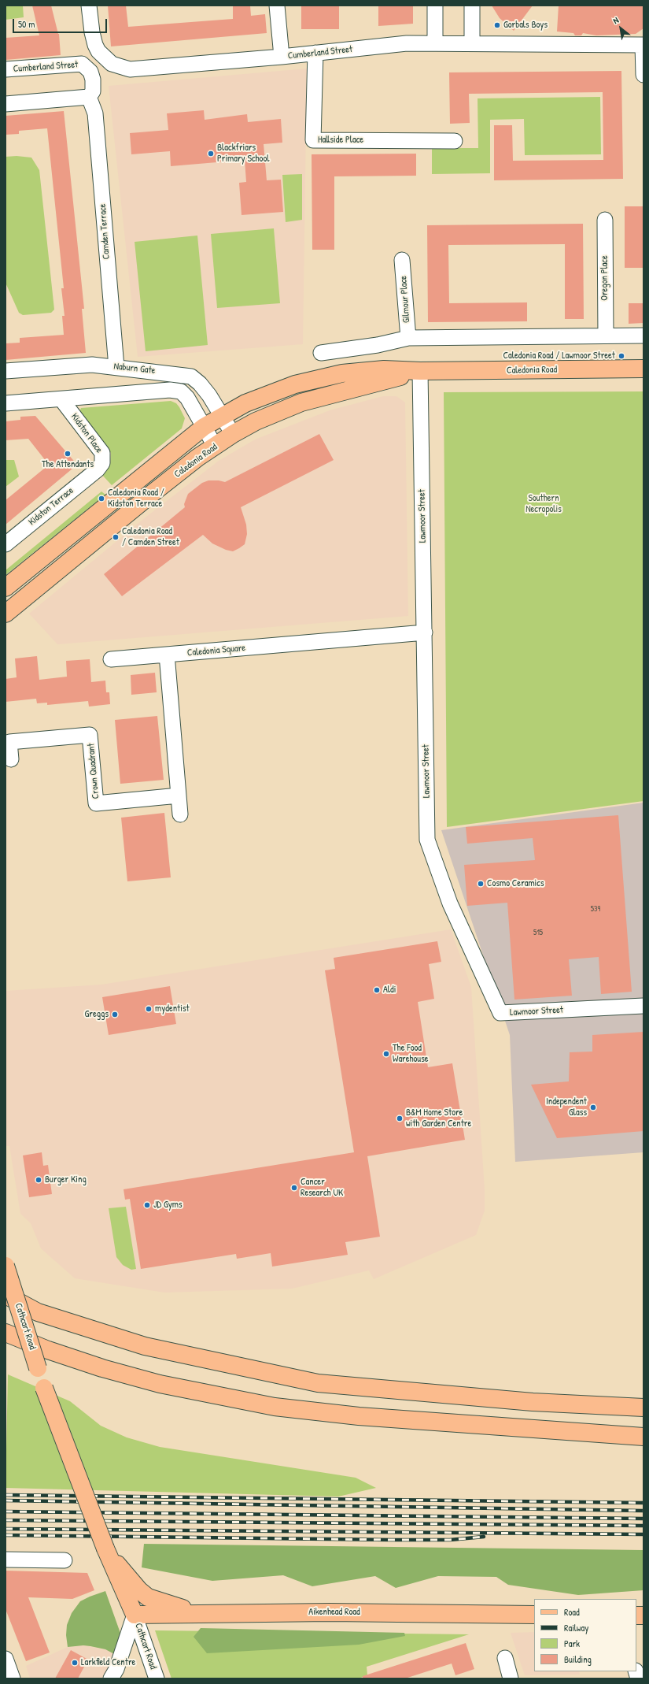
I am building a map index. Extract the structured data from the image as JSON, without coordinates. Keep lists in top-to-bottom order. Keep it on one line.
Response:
{"streets":{"main road":["Caledonia Road","Cathcart Road","Aikenhead Road"],"street":["Cumberland Street","Hallside Place","Camden Terrace","Oregon Place","Gilmour Place","Naburn Gate","Kidston Place","Kidston Terrace","Lawmoor Street","Caledonia Square","Crown Quadrant"]},"crossings":[["Cumberland Street","Hallside Place"],["Camden Terrace","Naburn Gate"],["Naburn Gate","Caledonia Road"],["Caledonia Road","Lawmoor Street"],["Kidston Place","Kidston Terrace"],["Lawmoor Street","Caledonia Square"],["Cathcart Road","Aikenhead Road"]],"parks":["Southern Necropolis"],"places":["Gorbals Boys","Blackfriars Primary School","Caledonia Road / Lawmoor Street","The Attendants","Caledonia Road / Kidston Terrace","Caledonia Road / Camden Street","Cosmo Ceramics","Aldi","mydentist","Greggs","The Food Warehouse","Independent Glass","B&M Home Store with Garden Centre","Burger King","Cancer Research UK","JD Gyms","Larkfield Centre"],"house_numbers":["539","515"],"legend":["Road","Railway","Park","Building"],"scale_bar":"50 m","north":"top left"}
